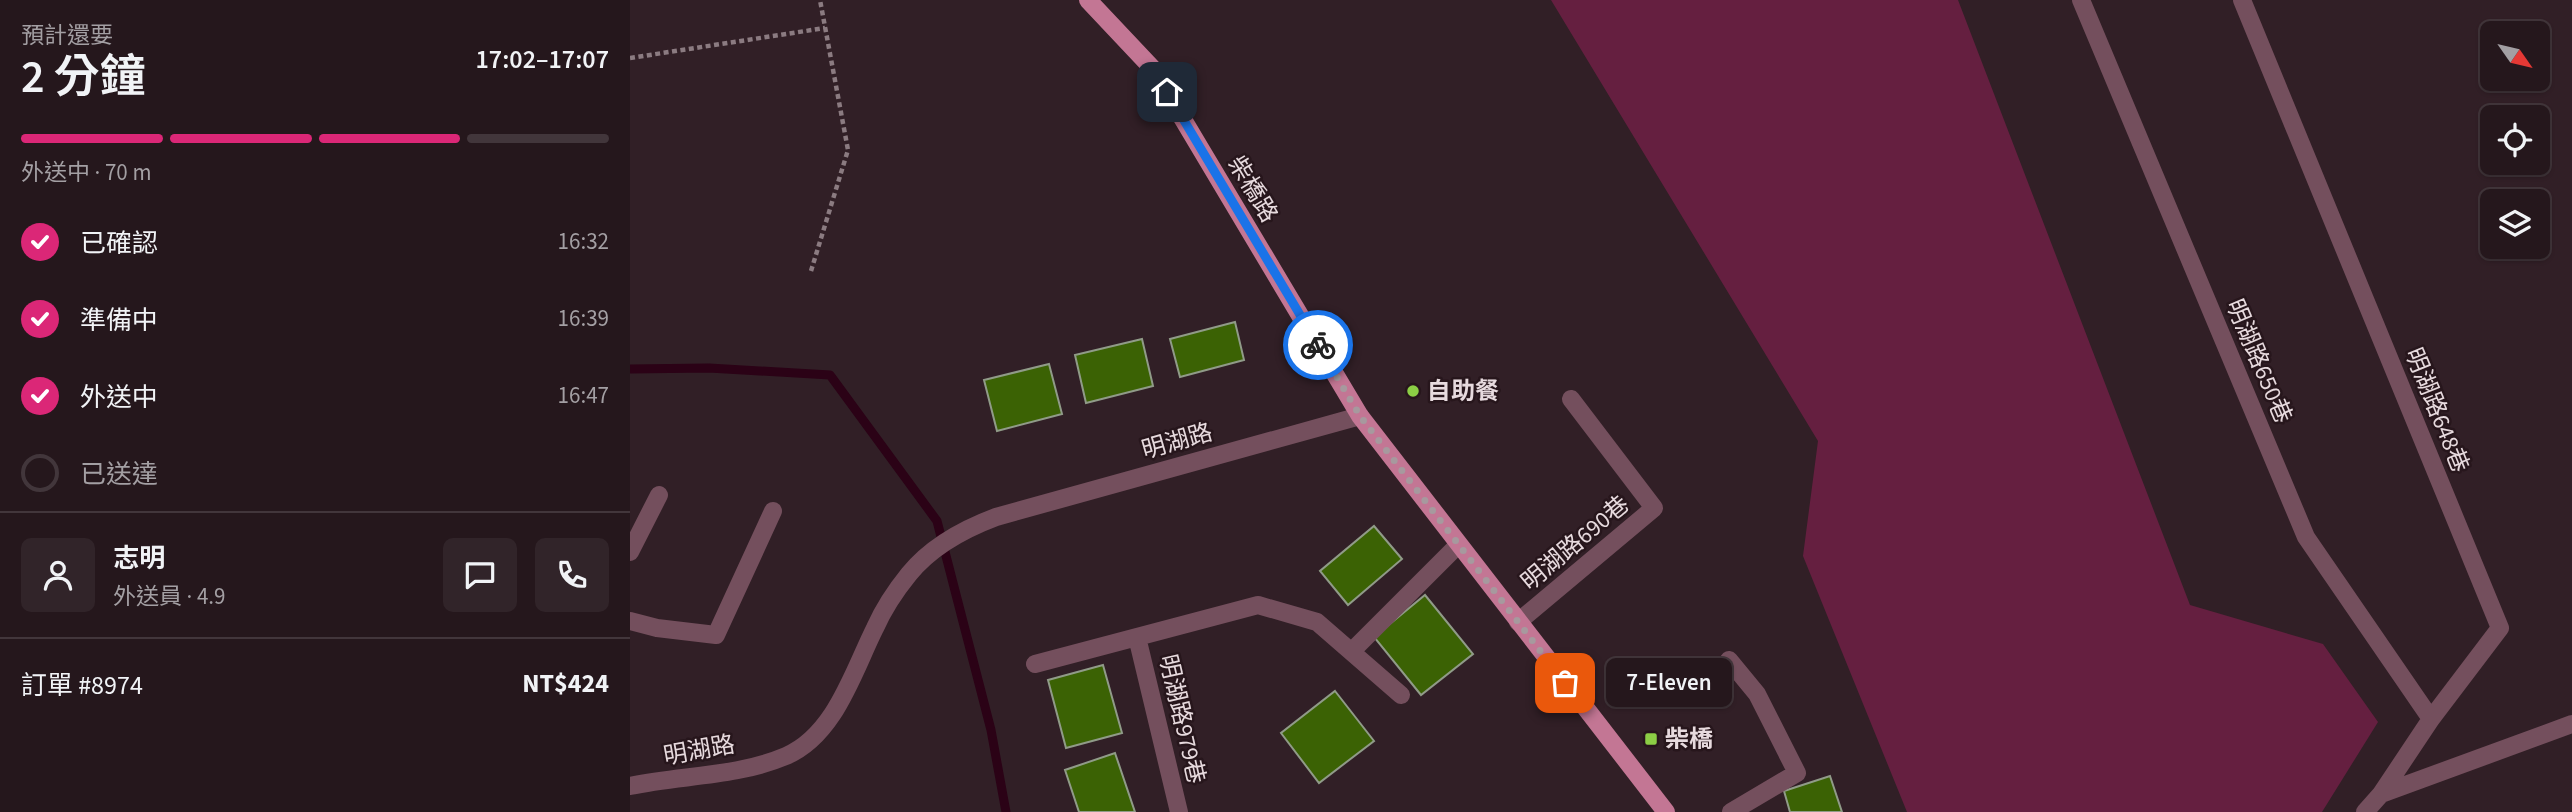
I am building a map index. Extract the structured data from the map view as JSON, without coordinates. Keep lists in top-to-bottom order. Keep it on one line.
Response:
{"streets":{"main road":["柴橋路"],"street":["明湖路650巷","明湖路648巷","明湖路","明湖路690巷","明湖路979巷"]},"crossings":[["柴橋路","明湖路"],["明湖路650巷","明湖路648巷"]],"places":{"other":["自助餐","7-Eleven"],"transit":["柴橋"]},"north":"bottom right","page":{"heading":["2 分鐘","預計還要","17:02–17:07"],"panel":["志明","外送員 · 4.9","訂單 #8974","NT$424"],"bar":"外送中 · 70 m","list":[["已確認","16:32"],["準備中","16:39"],["外送中","16:47"],"已送達"],"bubble":"7-Eleven"}}
